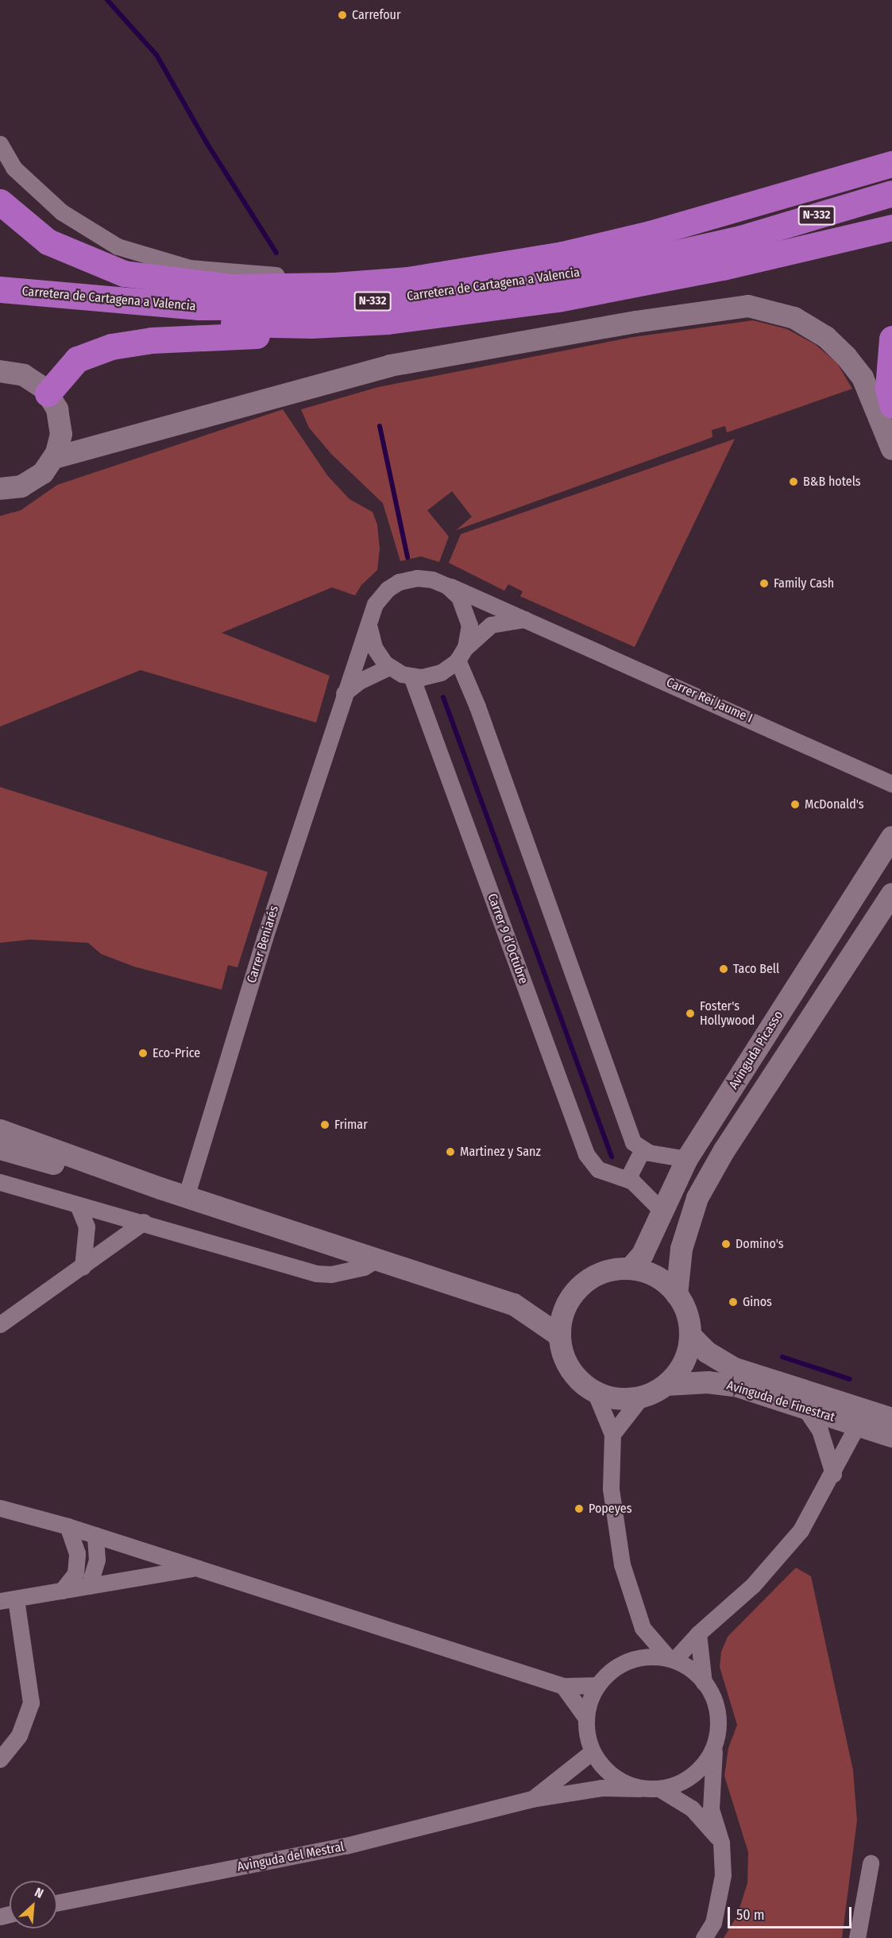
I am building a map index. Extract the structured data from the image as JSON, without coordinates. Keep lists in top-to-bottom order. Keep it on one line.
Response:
{"streets":{"highway":["N-332","Carretera de Cartagena a Valencia"],"main road":["Avinguda Picasso","Avinguda de Finestrat"],"street":["Carrer Rei Jaume I","Carrer 9 d’Octubre","Carrer Beniarés","Avinguda del Mestral"]},"crossings":[["Carrer Rei Jaume I","Carrer 9 d’Octubre"],["Carrer Rei Jaume I","Carrer Beniarés"],["Carrer 9 d’Octubre","Carrer Beniarés"],["Carrer 9 d’Octubre","Avinguda Picasso"],["Avinguda Picasso","Avinguda de Finestrat"]],"places":["Carrefour","B&B hotels","Family Cash","McDonald's","Taco Bell","Foster's Hollywood","Eco-Price","Frimar","Martinez y Sanz","Domino's","Ginos","Popeyes"],"scale_bar":"50 m","north":"top right"}
